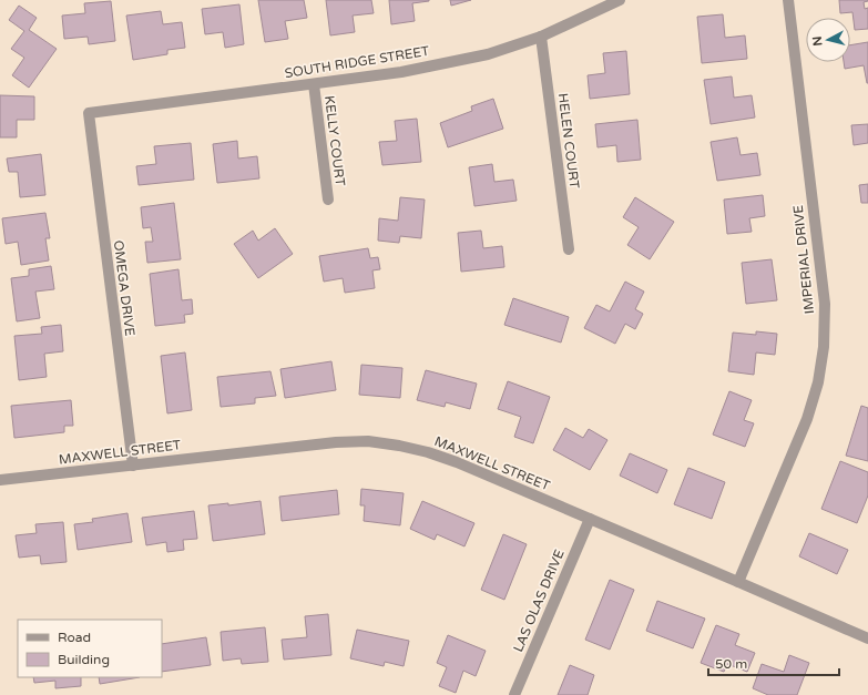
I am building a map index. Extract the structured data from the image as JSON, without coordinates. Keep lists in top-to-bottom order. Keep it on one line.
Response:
{"streets":{"street":["SOUTH RIDGE STREET","KELLY COURT","HELEN COURT","IMPERIAL DRIVE","OMEGA DRIVE","MAXWELL STREET","LAS OLAS DRIVE"]},"crossings":[["SOUTH RIDGE STREET","KELLY COURT"],["SOUTH RIDGE STREET","HELEN COURT"],["SOUTH RIDGE STREET","OMEGA DRIVE"],["IMPERIAL DRIVE","MAXWELL STREET"],["OMEGA DRIVE","MAXWELL STREET"],["MAXWELL STREET","LAS OLAS DRIVE"]],"legend":["Road","Building"],"scale_bar":"50 m","north":"left"}
